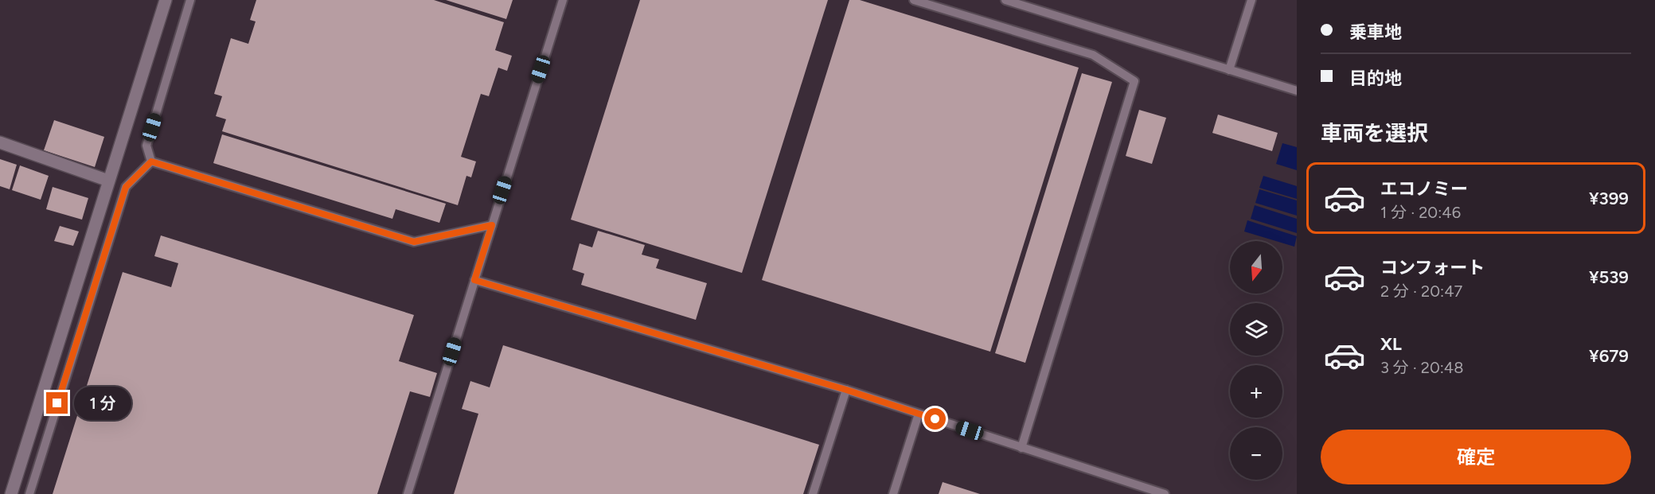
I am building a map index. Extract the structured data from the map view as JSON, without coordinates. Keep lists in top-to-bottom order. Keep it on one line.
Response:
{"north":"bottom","page":{"banner":["乗車地","目的地"],"heading":"車両を選択","list":[{"name":"エコノミー","note":"1 分 · 20:46","value":"¥399"},{"name":"コンフォート","note":"2 分 · 20:47","value":"¥539"},{"name":"XL","note":"3 分 · 20:48","value":"¥679"}],"map_buttons":["+","−"],"bubble":"1 分","buttons":"確定"}}
